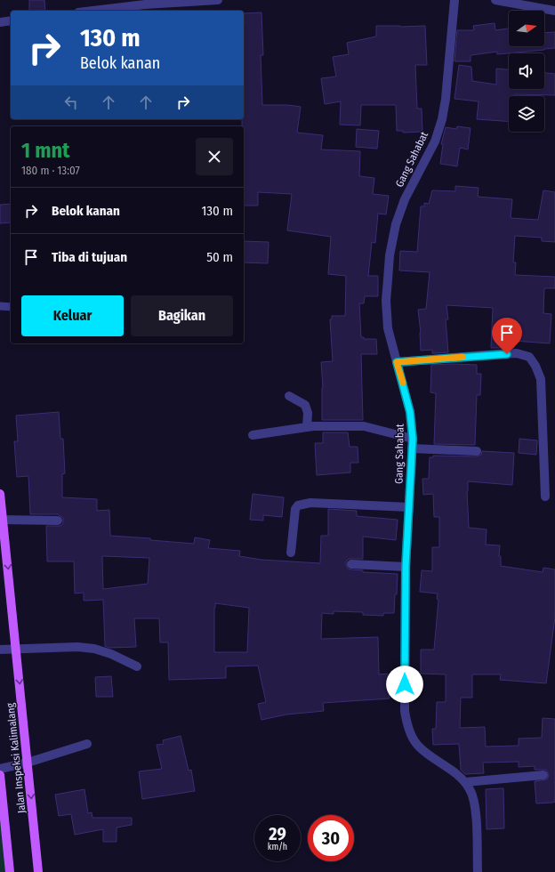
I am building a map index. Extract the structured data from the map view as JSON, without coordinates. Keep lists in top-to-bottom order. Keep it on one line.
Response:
{"streets":{"main road":["Jalan Inspeksi Kalimalang"],"street":["Gang Sahabat"]},"one_way":["Jalan Inspeksi Kalimalang"],"north":"right","page":{"turn":["130 m","Belok kanan"],"heading":["1 mnt","180 m · 13:07"],"list":[{"name":"Belok kanan","value":"130 m"},{"name":"Tiba di tujuan","value":"50 m"}],"buttons":["Keluar","Bagikan"],"speed":"29 km/h","limit":"30"}}
